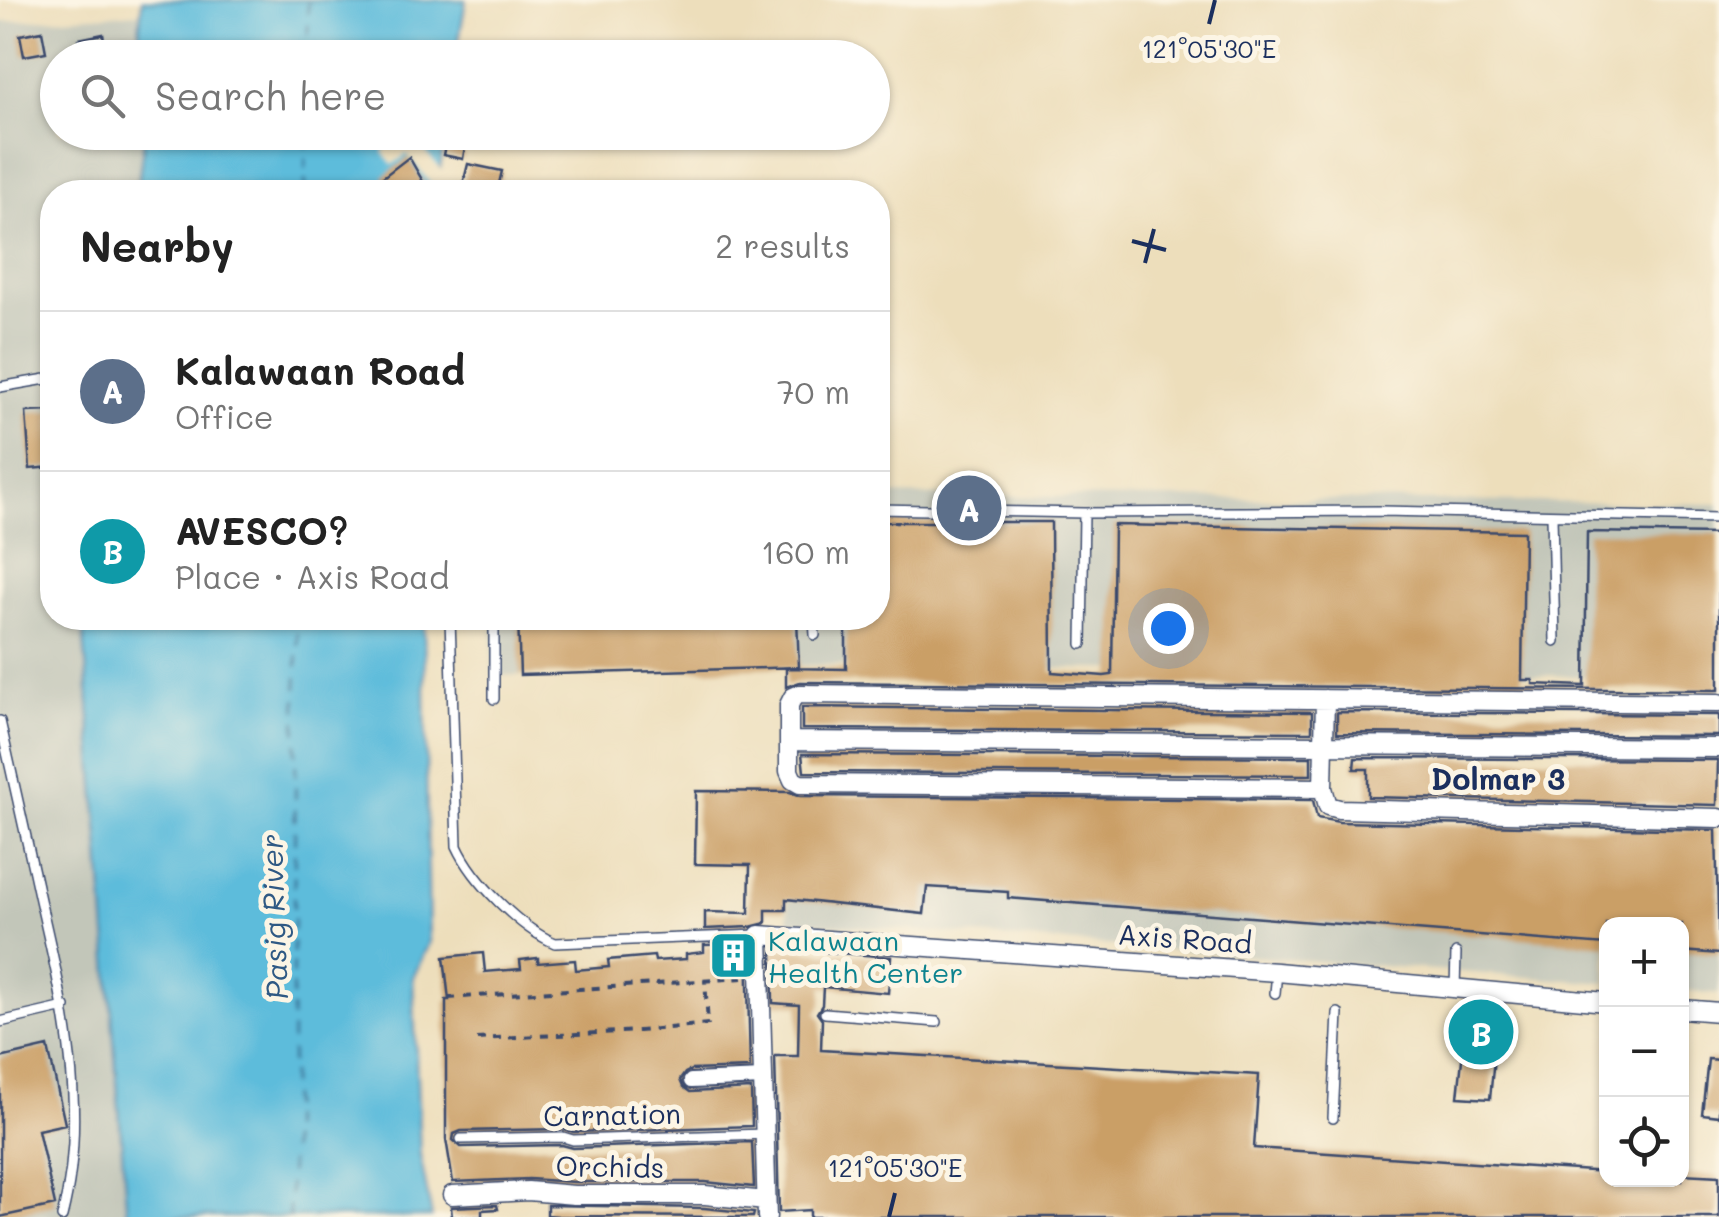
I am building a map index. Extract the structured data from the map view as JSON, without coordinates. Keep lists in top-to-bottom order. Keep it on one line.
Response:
{"streets":{"street":["Axis Road","Orchids"],"lane":["Carnation"]},"districts":["Dolmar 3"],"water":["Pasig River"],"places":{"building":["Kalawaan Health Center"]},"page":{"search":"Search here","heading":["Nearby","2 results"],"list":[{"mark":"A","name":"Kalawaan Road","note":"Office","value":"70 m"},{"mark":"B","name":"AVESCO?","note":"Place · Axis Road","value":"160 m"}],"pins":["A","B"],"map_buttons":["+","−"]},"coordinates":["121°05'30\"E"]}
